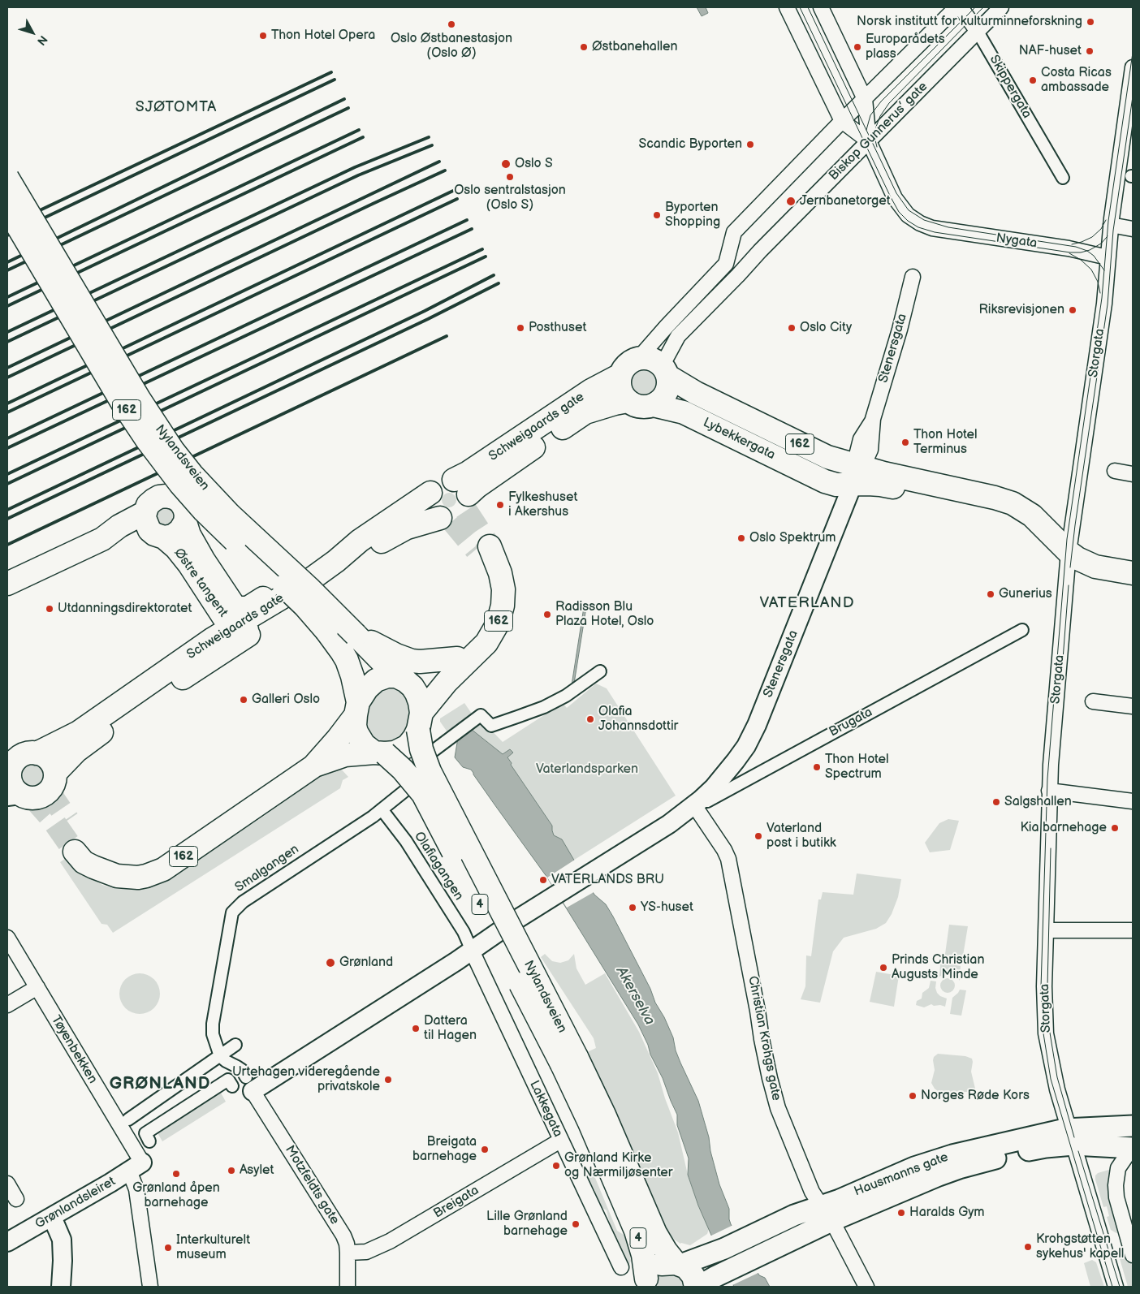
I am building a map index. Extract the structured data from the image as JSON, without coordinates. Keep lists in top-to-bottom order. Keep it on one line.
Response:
{"streets":{"main road":["162","Schweigaards gate","Lybekkergata","Nylandsveien","Østre tangent","4","Hausmanns gate"],"street":["Skippergata","Biskop Gunnerus’ gate","Nygata","Stenersgata","Storgata","Brugata","Olafiagangen","Smalgangen","Christian Krohgs gate","Tøyenbekken","Lakkegata","Motzfeldts gate","Breigata","Grønlandsleiret"]},"crossings":[["Skippergata","Biskop Gunnerus’ gate"],["Biskop Gunnerus’ gate","Nygata"],["Biskop Gunnerus’ gate","162"],["Biskop Gunnerus’ gate","Schweigaards gate"],["Biskop Gunnerus’ gate","Lybekkergata"],["Nygata","Storgata"],["Stenersgata","Lybekkergata"],["Stenersgata","Brugata"],["Stenersgata","Christian Krohgs gate"],["Storgata","162"],["Storgata","Lybekkergata"],["Storgata","Hausmanns gate"],["162","Schweigaards gate"],["162","Lybekkergata"],["162","Nylandsveien"],["162","Østre tangent"],["Schweigaards gate","Lybekkergata"],["Schweigaards gate","Østre tangent"],["Nylandsveien","Hausmanns gate"],["Brugata","Olafiagangen"],["Brugata","Christian Krohgs gate"],["Brugata","Lakkegata"],["Olafiagangen","Smalgangen"],["Olafiagangen","Lakkegata"],["Christian Krohgs gate","Hausmanns gate"],["Tøyenbekken","Grønlandsleiret"],["Lakkegata","Breigata"],["Motzfeldts gate","Breigata"]],"districts":["SJØTOMTA","VATERLAND","GRØNLAND"],"water":["Akerselva"],"parks":["Vaterlandsparken"],"places":["Norsk institutt for kulturminneforskning","Oslo Østbanestasjon (Oslo Ø)","Thon Hotel Opera","Østbanehallen","Europarådets plass","NAF-huset","Costa Ricas ambassade","Scandic Byporten","Oslo S","Oslo sentralstasjon (Oslo S)","Jernbanetorget","Byporten Shopping","Riksrevisjonen","Posthuset","Oslo City","Thon Hotel Terminus","Fylkeshuset i Akershus","Oslo Spektrum","Gunerius","Utdanningsdirektoratet","Radisson Blu Plaza Hotel, Oslo","Galleri Oslo","Olafia Johannsdottir","Thon Hotel Spectrum","Salgshallen","Kia barnehage","Vaterland post i butikk","VATERLANDS BRU","YS-huset","Grønland","Prinds Christian Augusts Minde","Dattera til Hagen","Urtehagen videregående privatskole","Norges Røde Kors","Breigata barnehage","Grønland Kirke og Nærmiljøsenter","Asylet","Grønland åpen barnehage","Haralds Gym","Lille Grønland barnehage","Krohgstøtten sykehus' kapell","Interkulturelt museum"],"north":"bottom right"}
